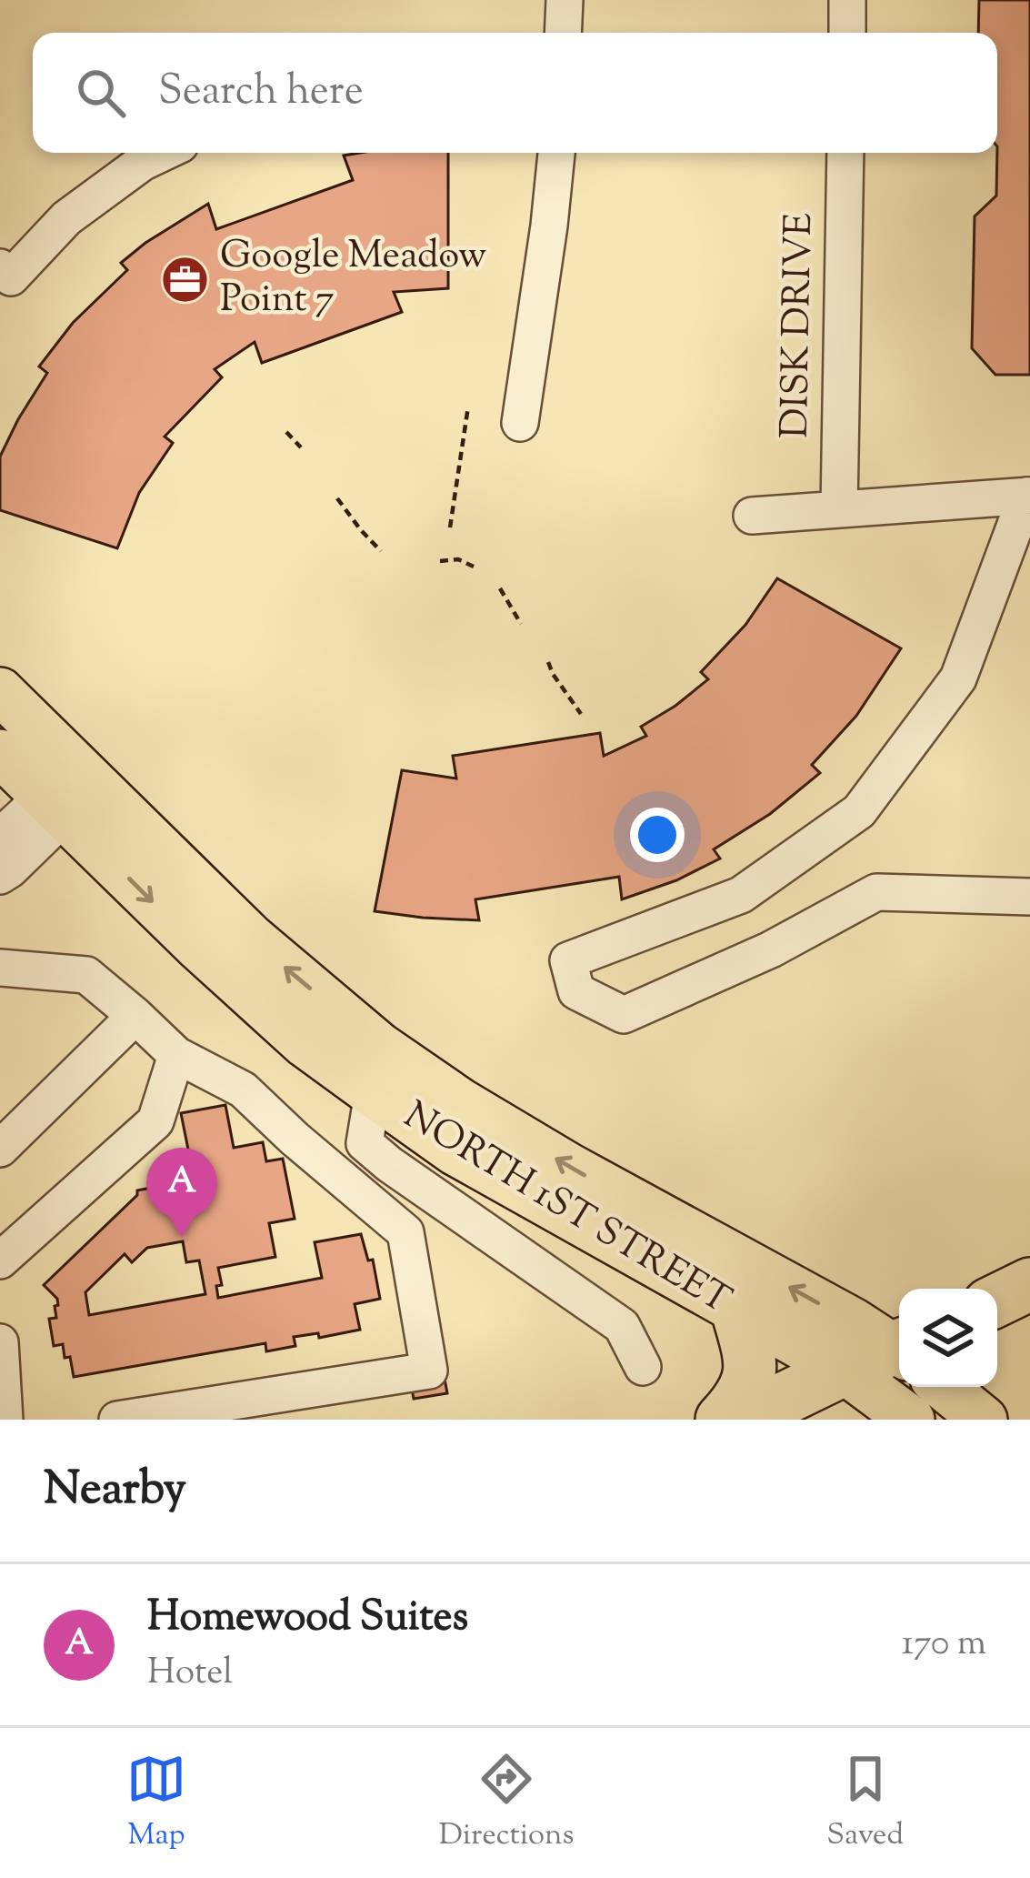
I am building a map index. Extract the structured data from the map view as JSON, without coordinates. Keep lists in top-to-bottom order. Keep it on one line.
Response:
{"streets":{"main road":["NORTH 1ST STREET"],"street":["DISK DRIVE"]},"places":{"office":["Google Meadow Point 7"]},"page":{"search":"Search here","pins":"A","heading":"Nearby","list":[{"mark":"A","name":"Homewood Suites","note":"Hotel","value":"170 m"}],"nav":["Map","Directions","Saved"]}}
